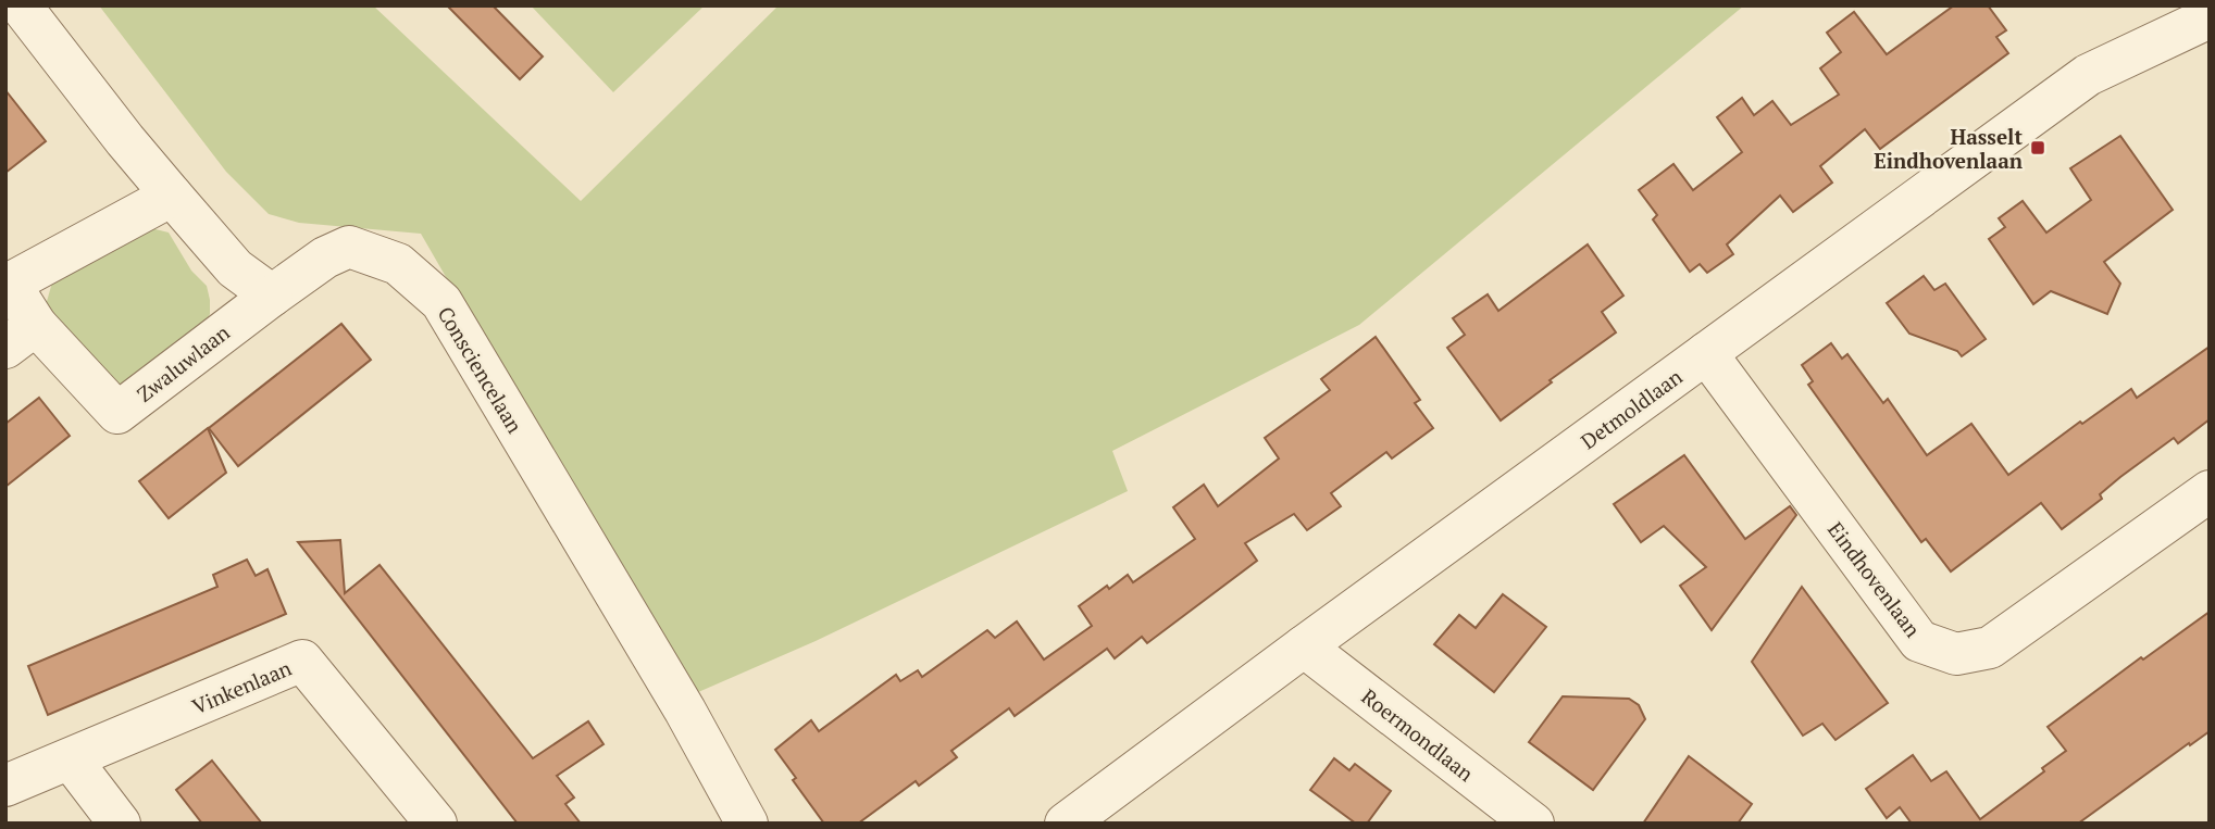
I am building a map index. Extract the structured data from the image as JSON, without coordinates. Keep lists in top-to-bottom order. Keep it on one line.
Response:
{"streets":{"street":["Zwaluwlaan","Consciencelaan","Detmoldlaan","Eindhovenlaan","Vinkenlaan","Roermondlaan"]},"crossings":[["Zwaluwlaan","Consciencelaan"],["Detmoldlaan","Eindhovenlaan"],["Detmoldlaan","Roermondlaan"]],"places":{"transit":["Hasselt Eindhovenlaan"]}}
